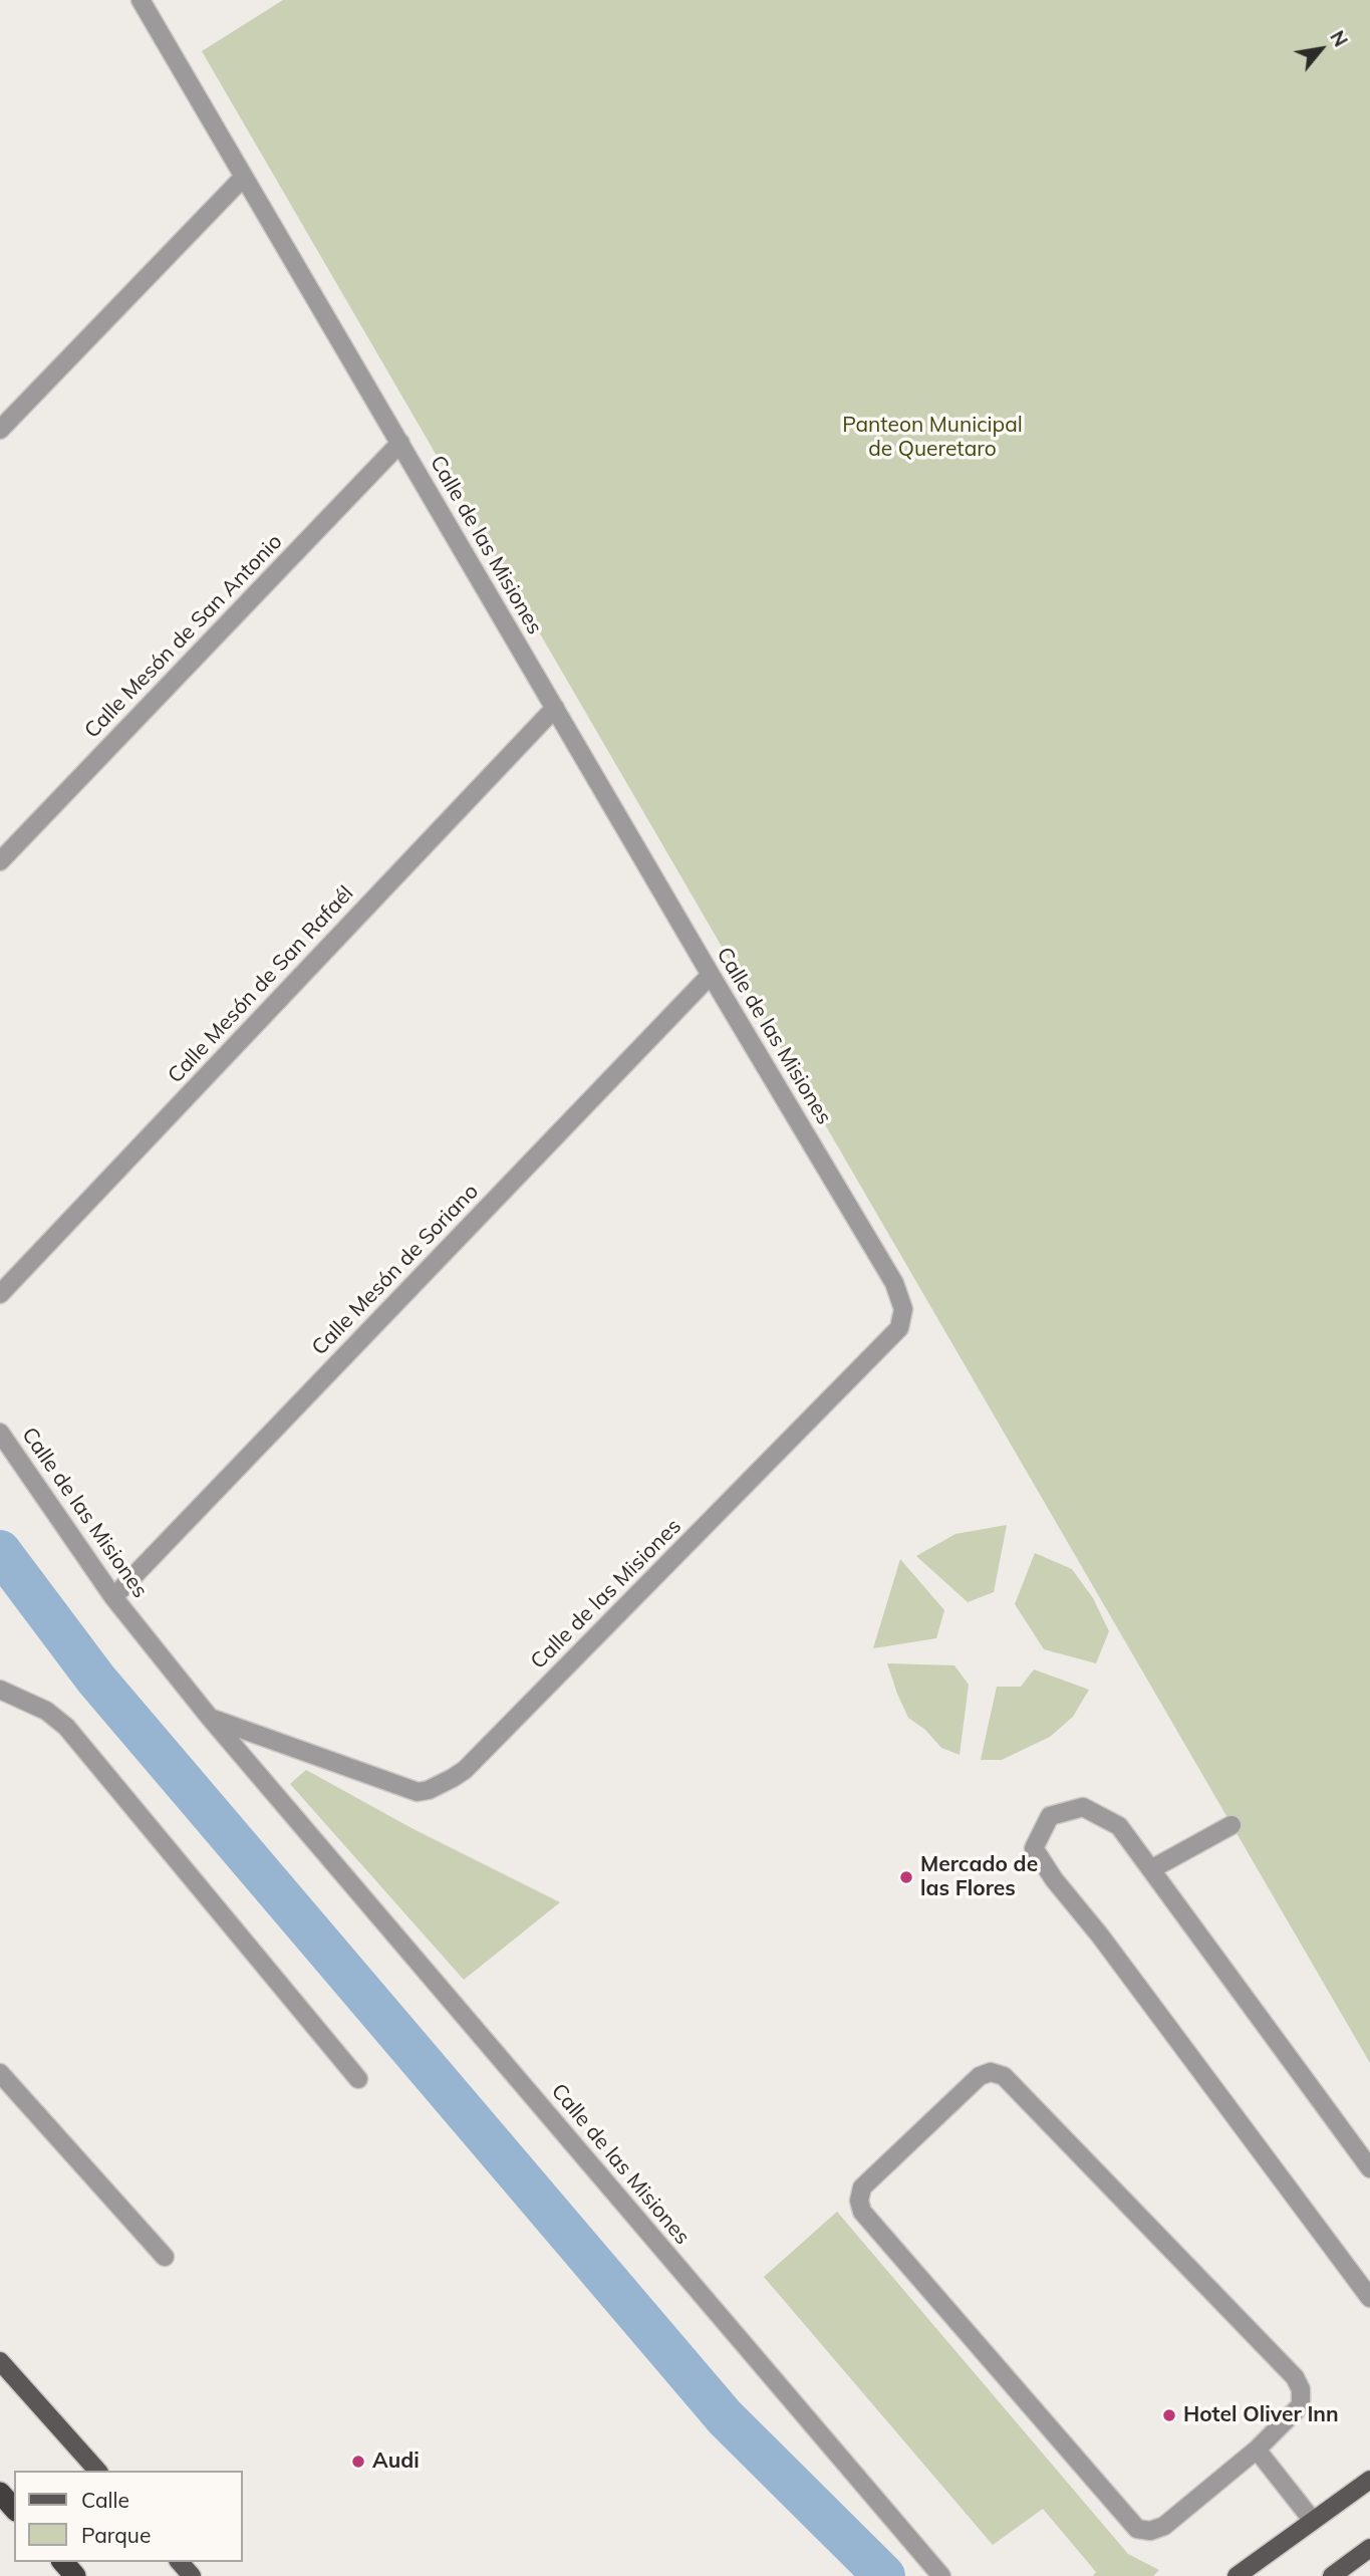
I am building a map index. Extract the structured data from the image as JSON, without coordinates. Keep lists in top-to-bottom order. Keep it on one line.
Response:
{"streets":{"street":["Calle de las Misiones","Calle Mesón de San Antonio","Calle Mesón de San Rafaél","Calle Mesón de Soriano"]},"crossings":[["Calle de las Misiones","Calle Mesón de San Antonio"],["Calle de las Misiones","Calle Mesón de San Rafaél"],["Calle de las Misiones","Calle Mesón de Soriano"]],"parks":["Panteon Municipal de Queretaro"],"places":["Mercado de las Flores","Hotel Oliver Inn","Audi"],"legend":["Calle","Parque"],"north":"top right"}
